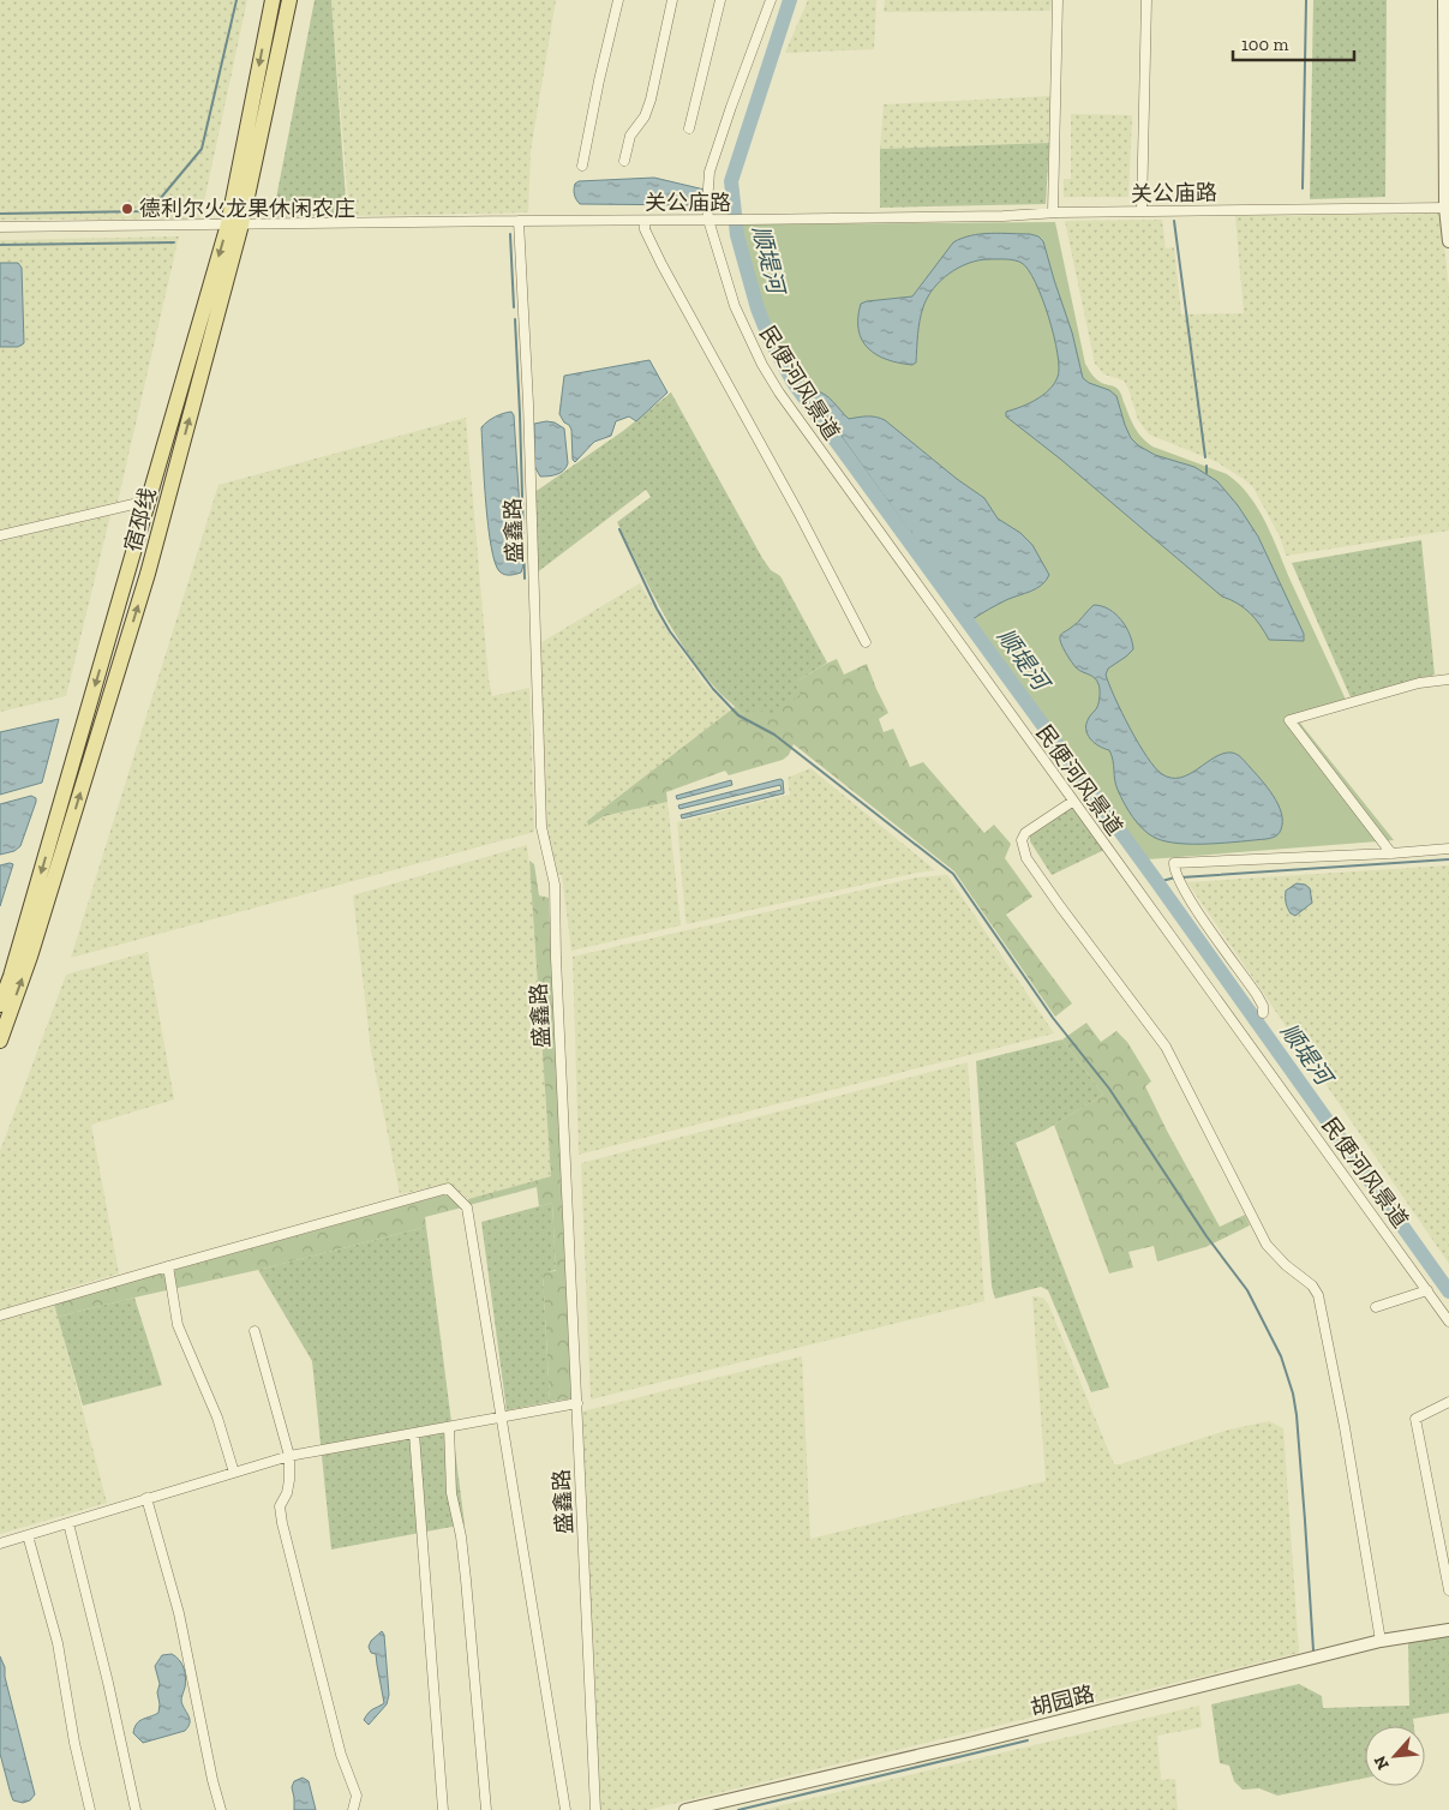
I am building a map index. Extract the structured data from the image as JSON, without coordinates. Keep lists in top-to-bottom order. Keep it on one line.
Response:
{"streets":{"main road":["宿邳线"],"street":["关公庙路","民便河风景道","盛鑫路","胡园路"]},"crossings":[["关公庙路","民便河风景道"],["关公庙路","宿邳线"],["关公庙路","盛鑫路"]],"water":["顺堤河"],"places":["德利尔火龙果休闲农庄"],"scale_bar":"100 m","north":"bottom left"}
